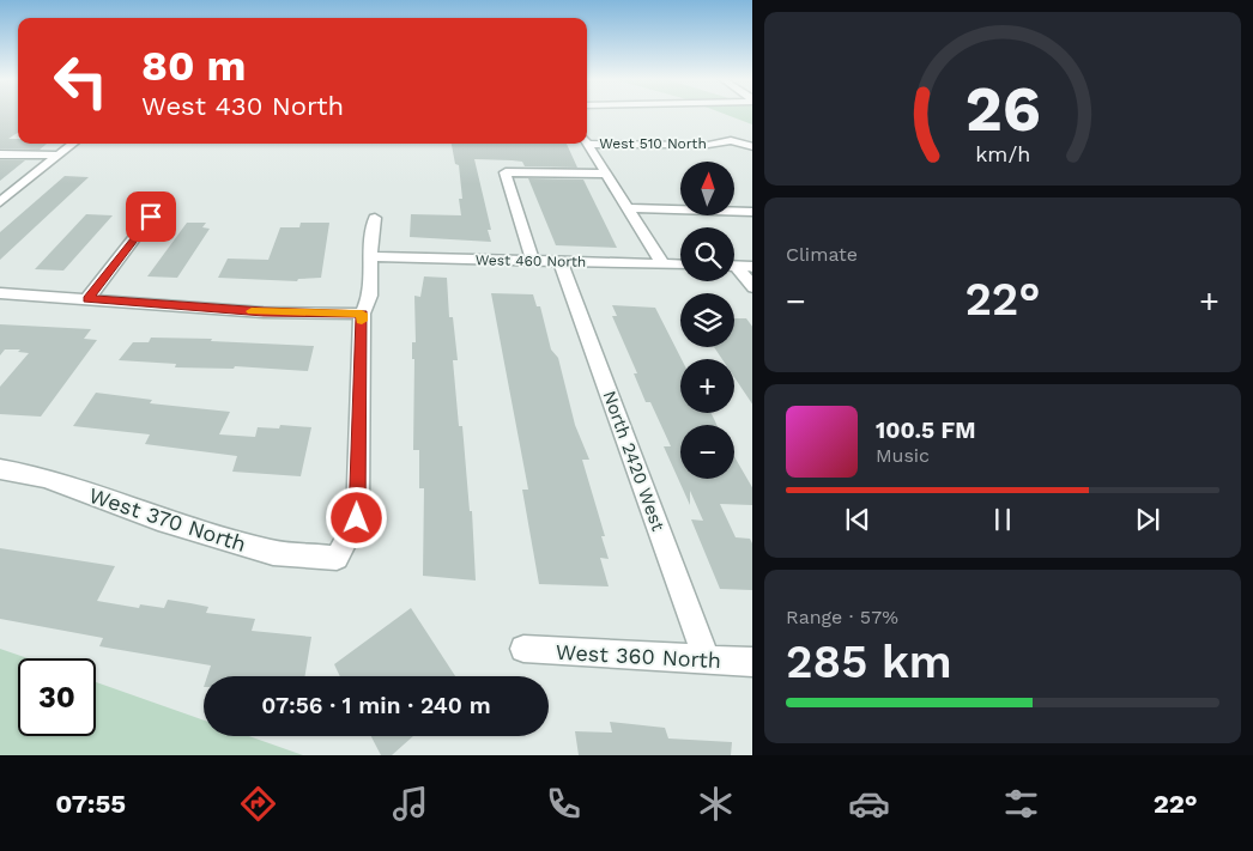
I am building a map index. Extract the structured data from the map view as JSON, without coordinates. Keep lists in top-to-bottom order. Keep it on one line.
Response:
{"streets":{"street":["West 510 North","West 460 North","North 2420 West","West 370 North","West 360 North"]},"crossings":[["West 460 North","North 2420 West"],["North 2420 West","West 360 North"]],"north":"top","page":{"turn":["80 m","West 430 North"],"map_buttons":["+","−"],"tile":["Climate",["Range · 57%","285 km"]],"heat":["−","22°","+"],"song":["100.5 FM","Music"],"limit":"30","trip":"07:56 · 1 min · 240 m","tabs":["07:55","22°"],"gauge":["26","km/h"]}}
